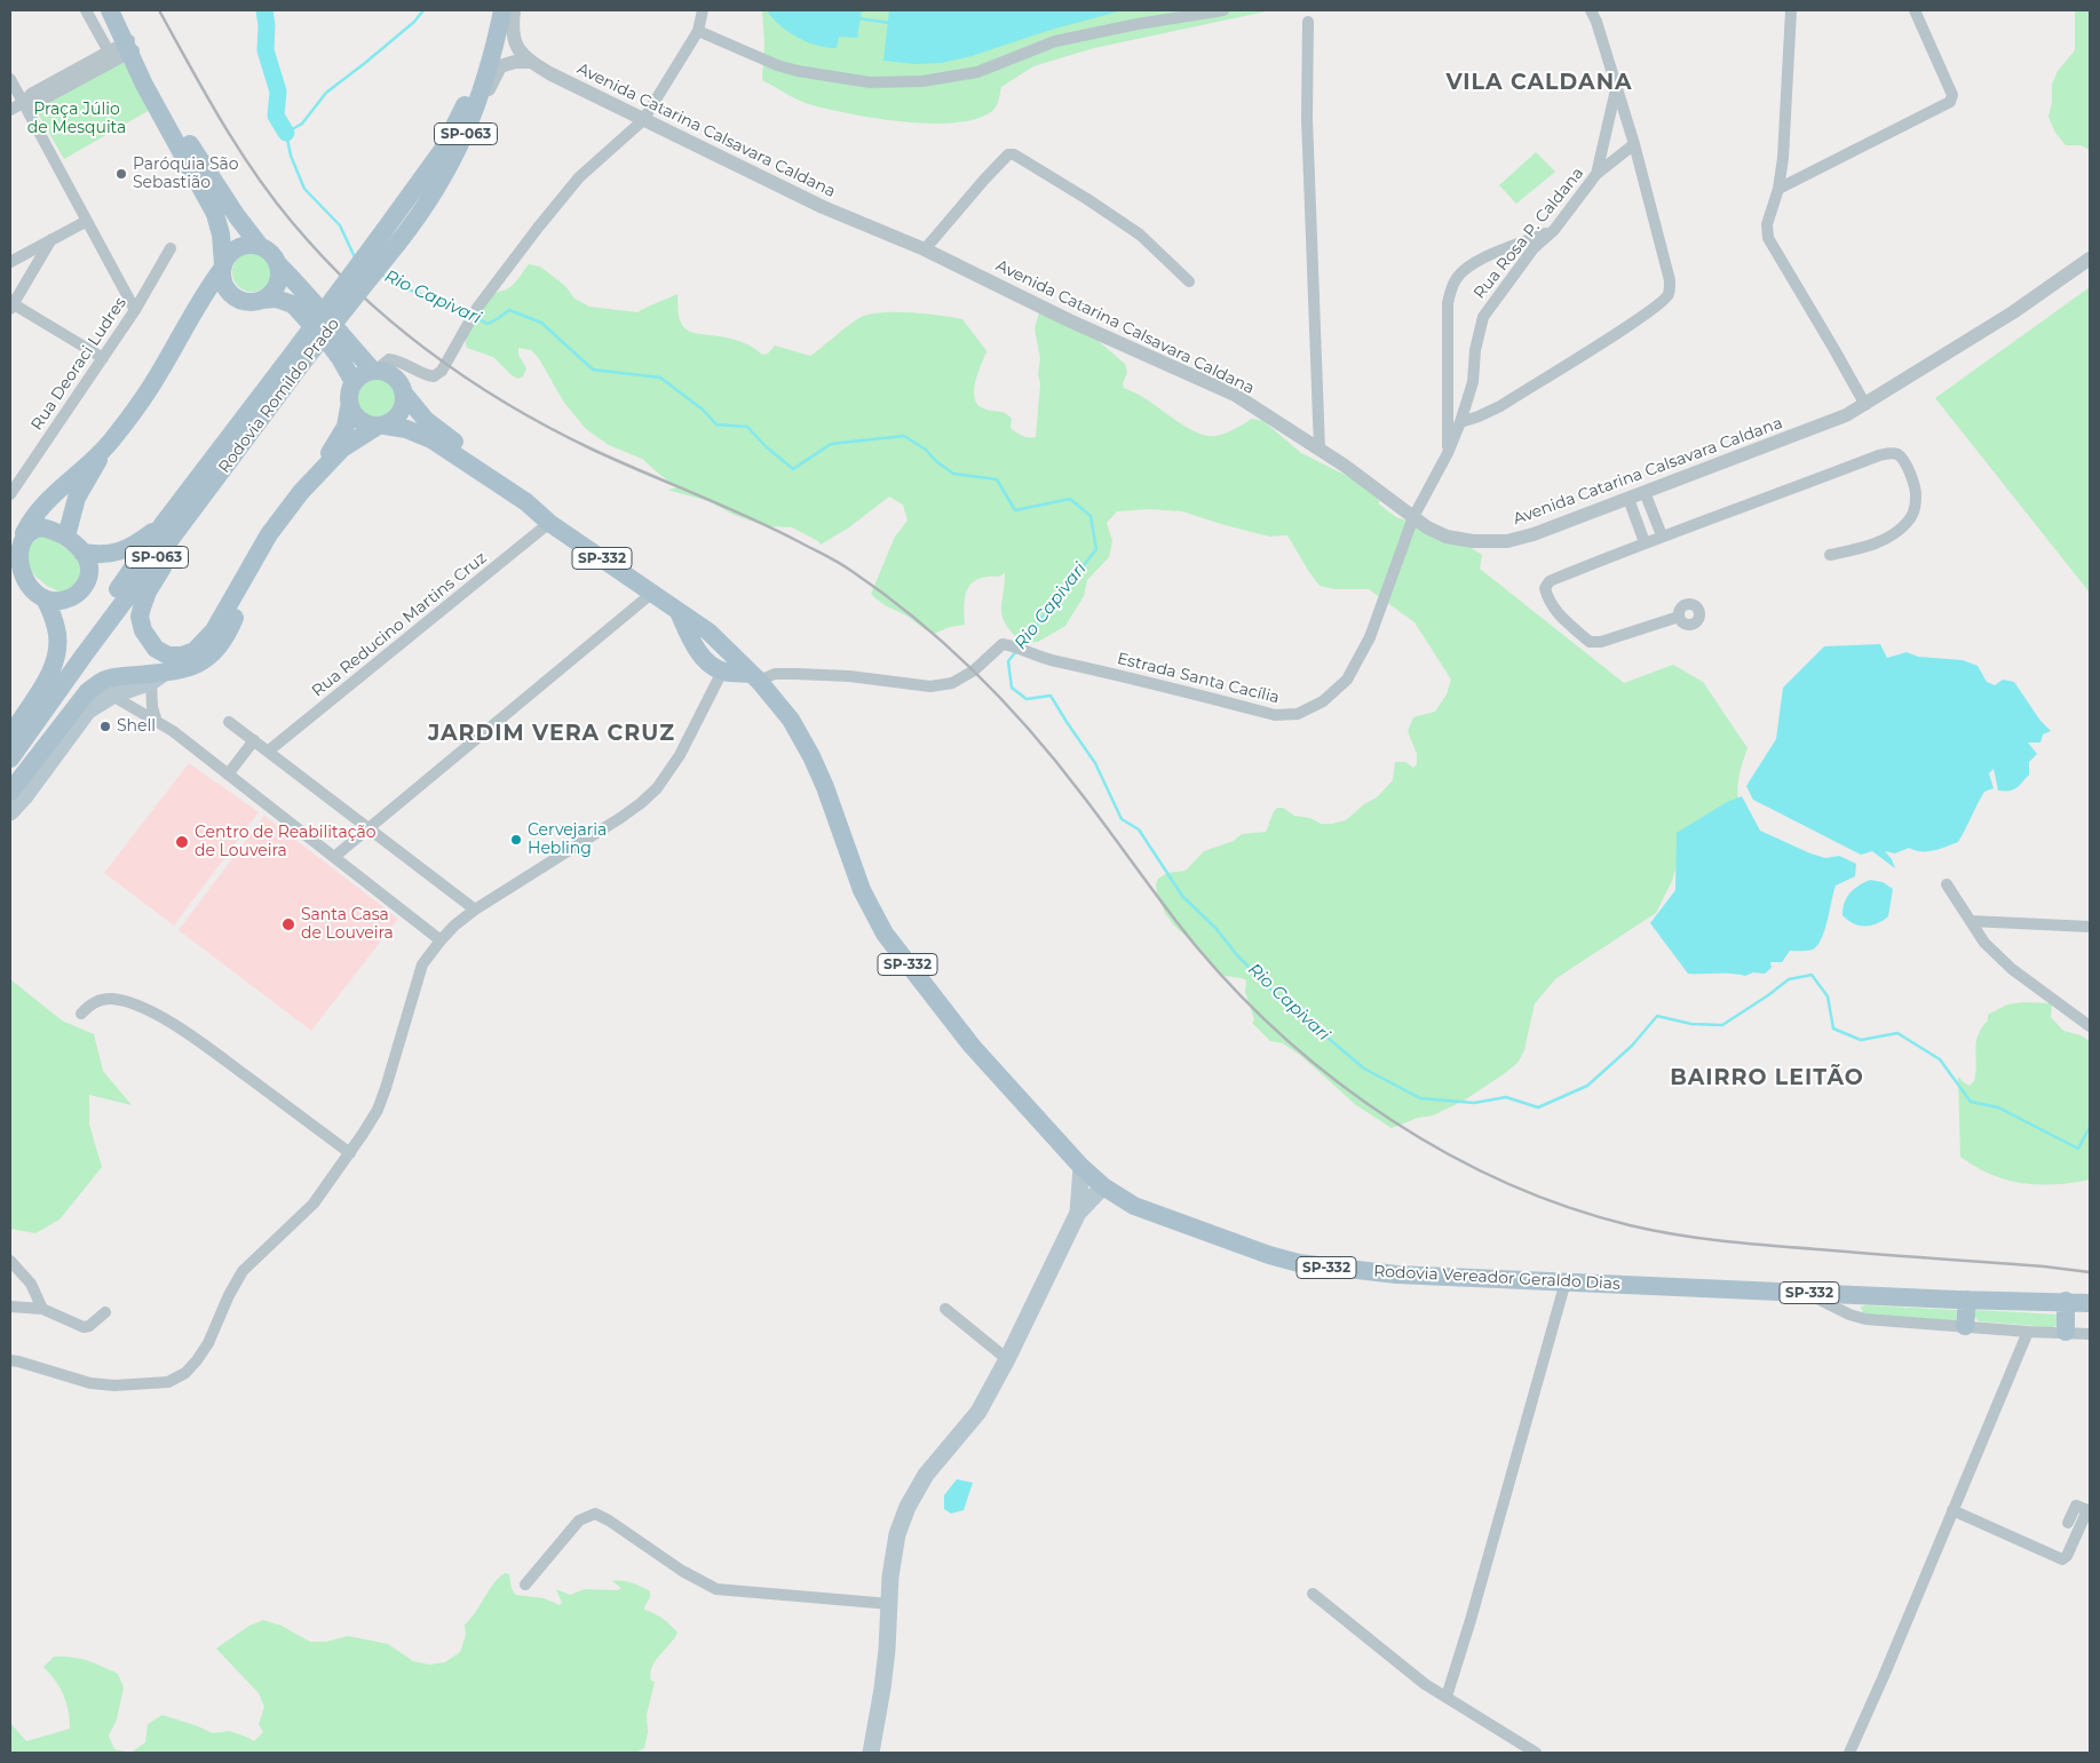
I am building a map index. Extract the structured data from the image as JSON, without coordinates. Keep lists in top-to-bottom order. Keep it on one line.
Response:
{"streets":{"main road":["SP-063","Rodovia Romildo Prado","SP-332","Rodovia Vereador Geraldo Dias"],"street":["Avenida Catarina Calsavara Caldana","Rua Rosa P. Caldana","Rua Deoraci Ludres","Rua Reducino Martins Cruz","Estrada Santa Cacília"]},"crossings":[["Avenida Catarina Calsavara Caldana","Rua Rosa P. Caldana"],["Avenida Catarina Calsavara Caldana","Estrada Santa Cacília"],["Rua Rosa P. Caldana","Estrada Santa Cacília"],["SP-332","Rodovia Vereador Geraldo Dias"],["Rua Reducino Martins Cruz","Rodovia Vereador Geraldo Dias"],["Estrada Santa Cacília","Rodovia Vereador Geraldo Dias"]],"districts":["VILA CALDANA","JARDIM VERA CRUZ","BAIRRO LEITÃO"],"water":["Rio Capivari"],"parks":["Praça Júlio de Mesquita"],"places":["Paróquia São Sebastião","Shell","Cervejaria Hebling","Centro de Reabilitação de Louveira","Santa Casa de Louveira"]}
